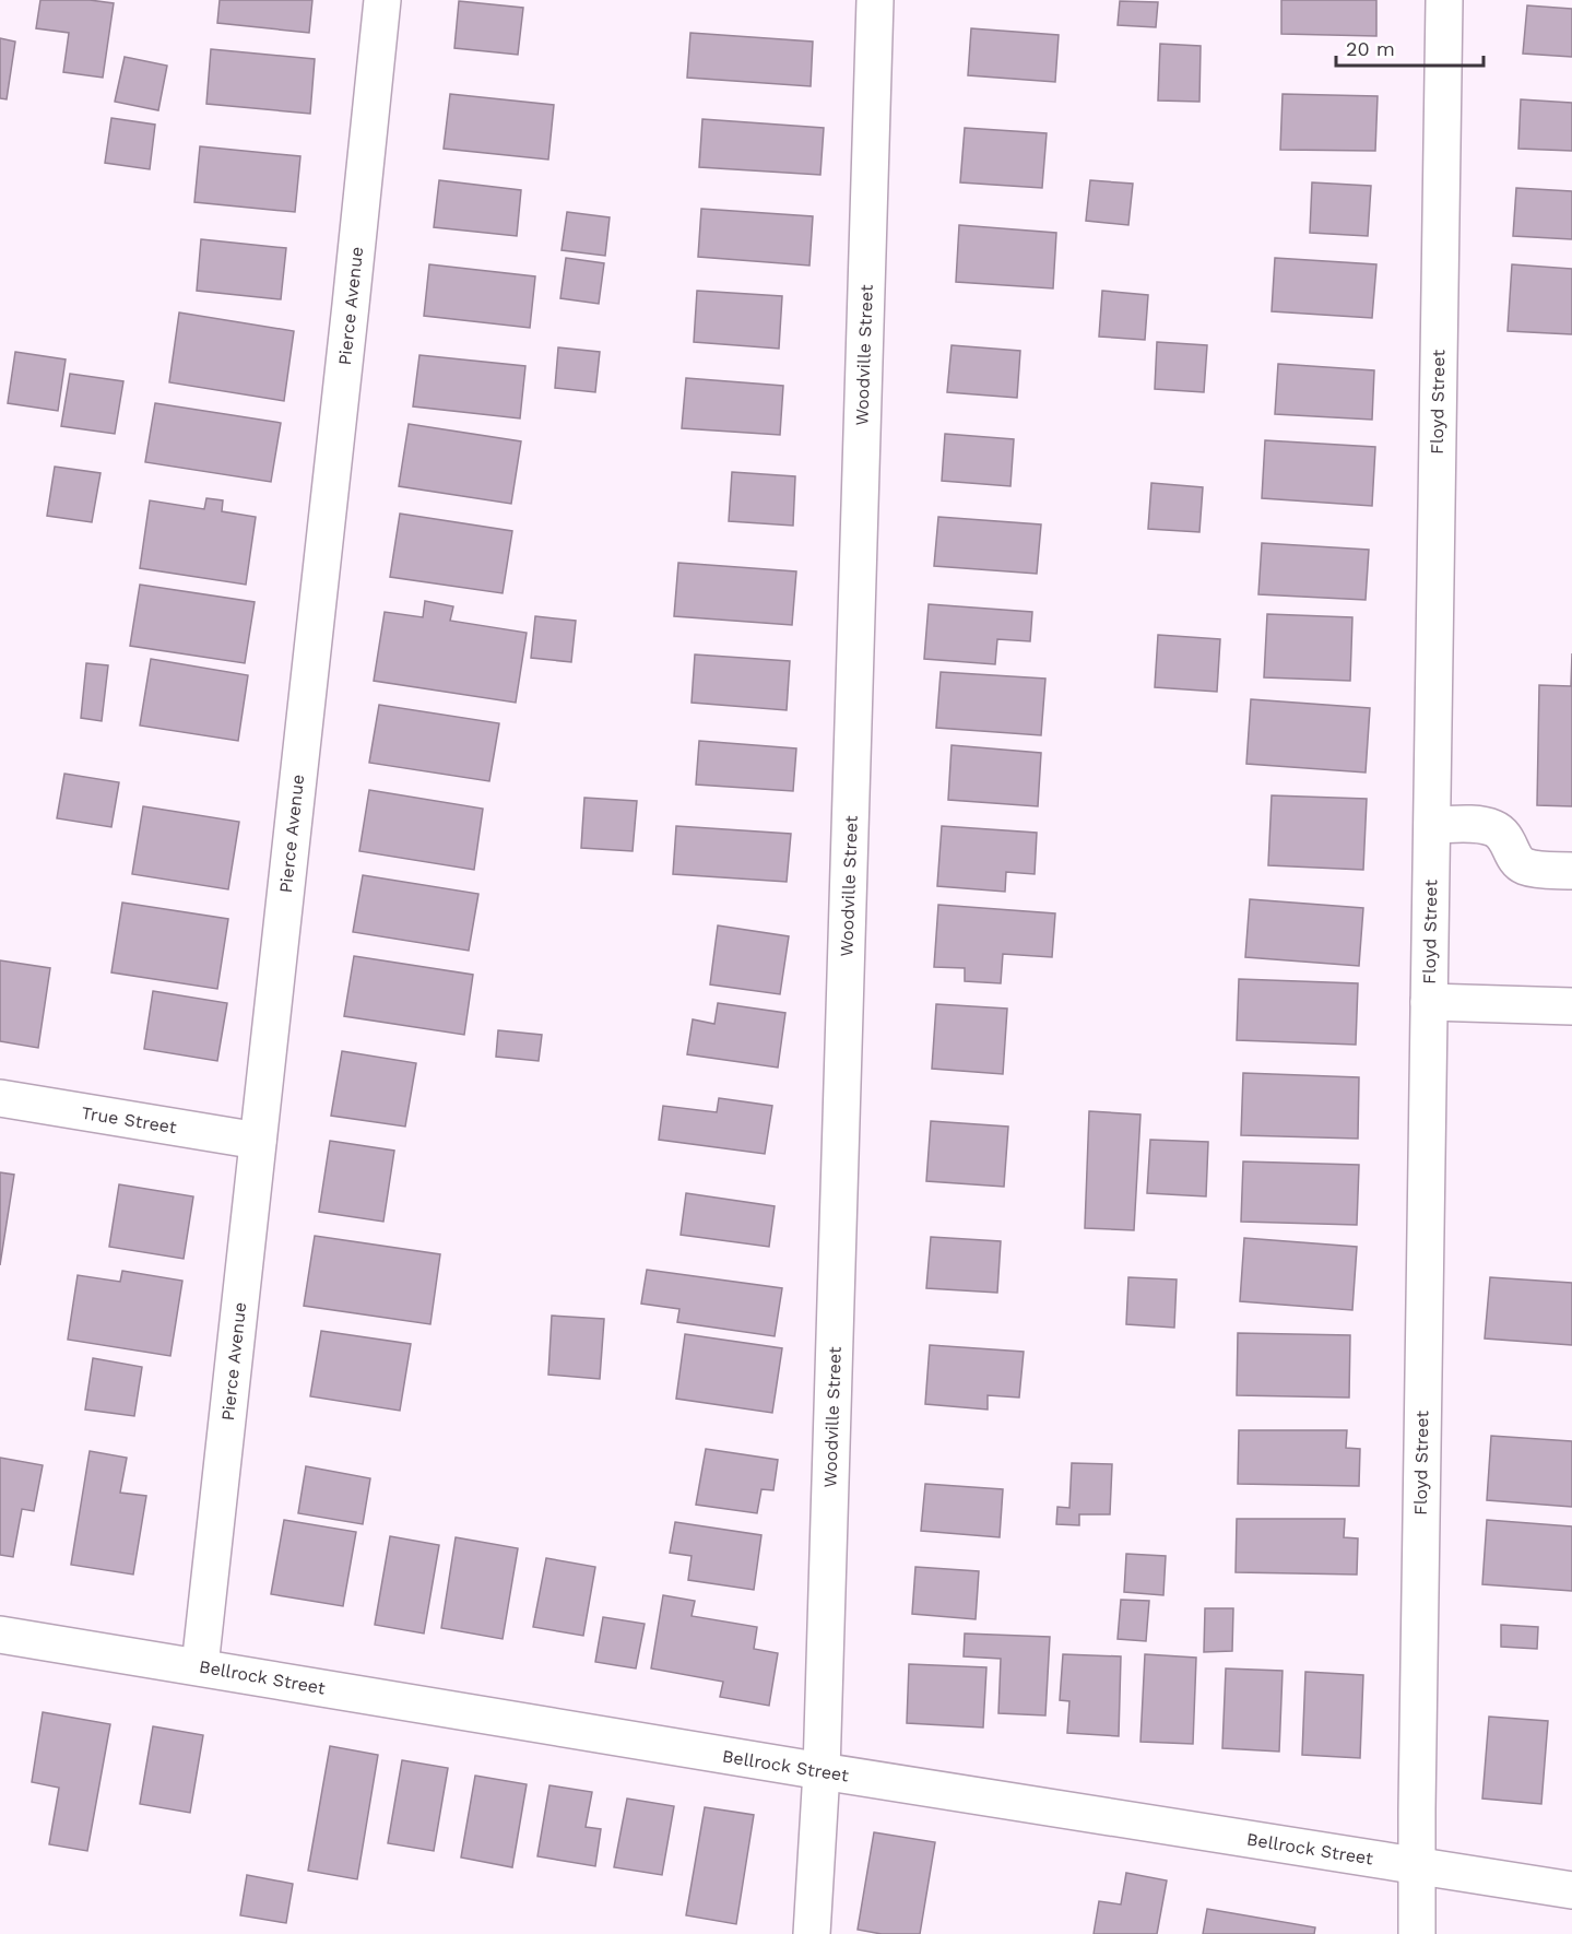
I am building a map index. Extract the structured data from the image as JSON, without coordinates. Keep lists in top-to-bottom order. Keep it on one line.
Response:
{"streets":{"street":["Pierce Avenue","Woodville Street","Floyd Street","True Street","Bellrock Street"]},"crossings":[["Pierce Avenue","True Street"],["Pierce Avenue","Bellrock Street"],["Woodville Street","Bellrock Street"],["Floyd Street","Bellrock Street"]],"scale_bar":"20 m"}
